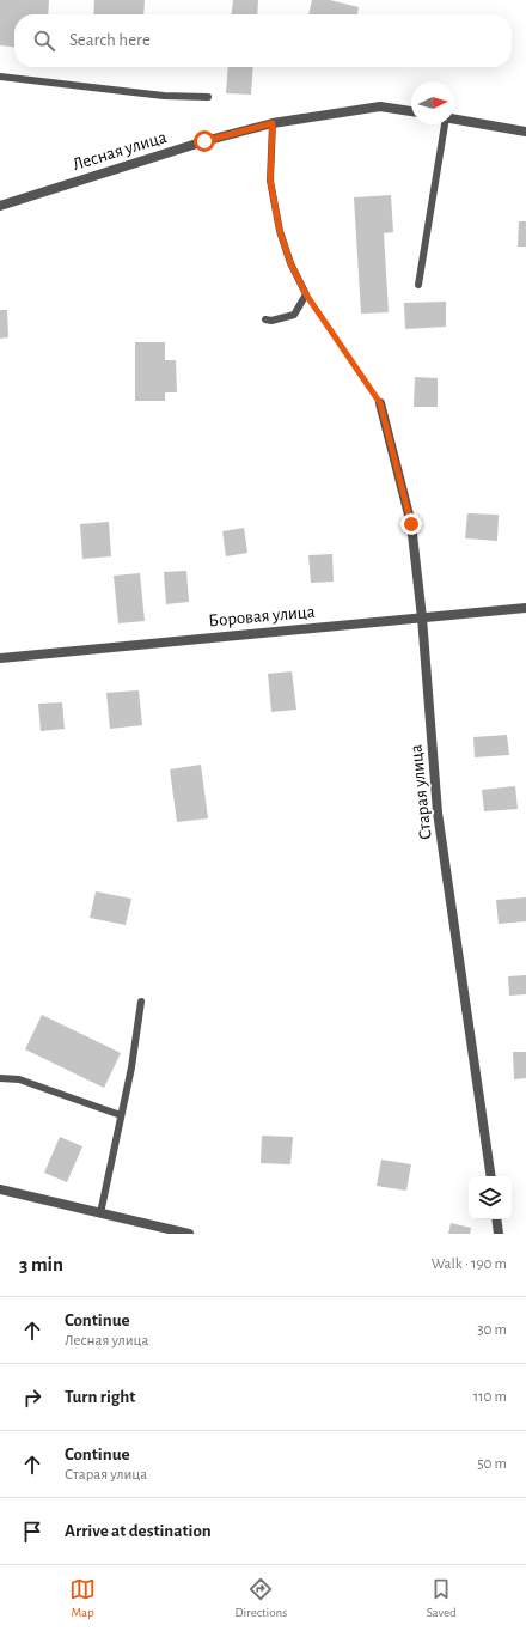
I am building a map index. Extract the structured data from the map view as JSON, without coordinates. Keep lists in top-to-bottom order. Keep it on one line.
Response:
{"streets":{"street":["Лесная улица","Боровая улица","Старая улица"]},"crossings":[["Боровая улица","Старая улица"]],"north":"right","page":{"search":"Search here","heading":["3 min","Walk · 190 m"],"list":[["Continue","Лесная улица","30 m"],["Turn right","110 m"],["Continue","Старая улица","50 m"],"Arrive at destination"],"nav":["Map","Directions","Saved"]}}
